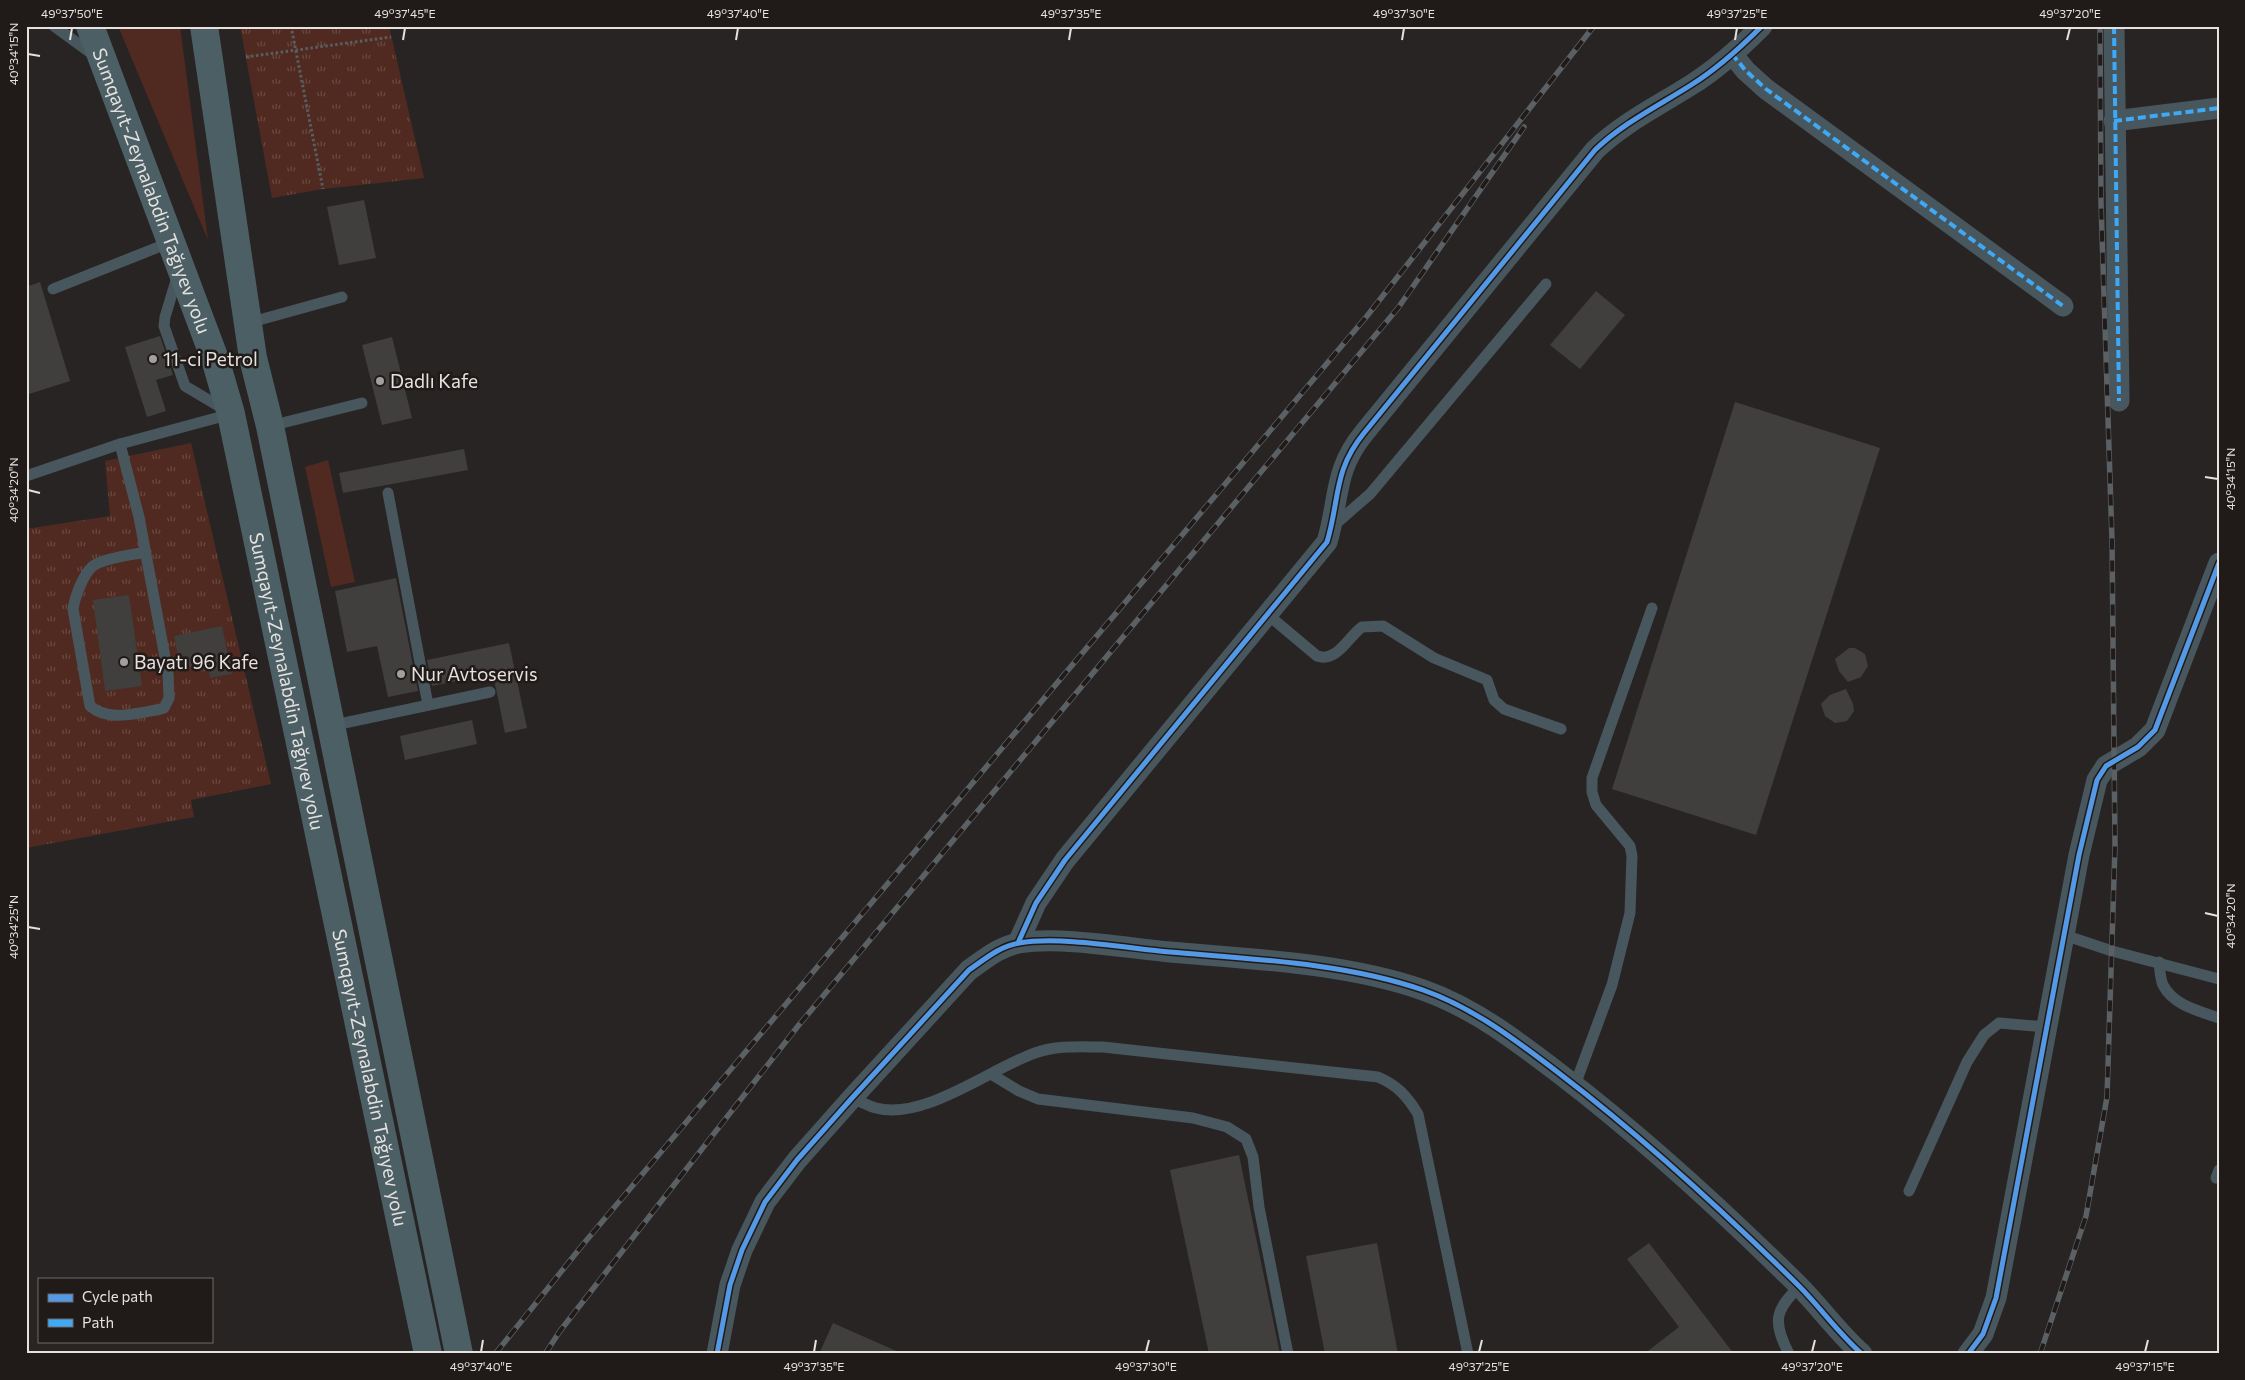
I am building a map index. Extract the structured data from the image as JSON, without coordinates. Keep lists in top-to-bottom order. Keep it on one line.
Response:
{"streets":{"main road":["Sumqayıt-Zeynalabdin Tağıyev yolu"]},"places":["11-ci Petrol","Dadlı Kafe","Bayatı 96 Kafe","Nur Avtoservis"],"legend":["Cycle path","Path"],"coordinates":["49°37'50\"E","49°37'45\"E","49°37'40\"E","49°37'35\"E","49°37'30\"E","49°37'25\"E","49°37'20\"E","40°34'15\"N","40°34'20\"N","40°34'25\"N","49°37'15\"E"]}
